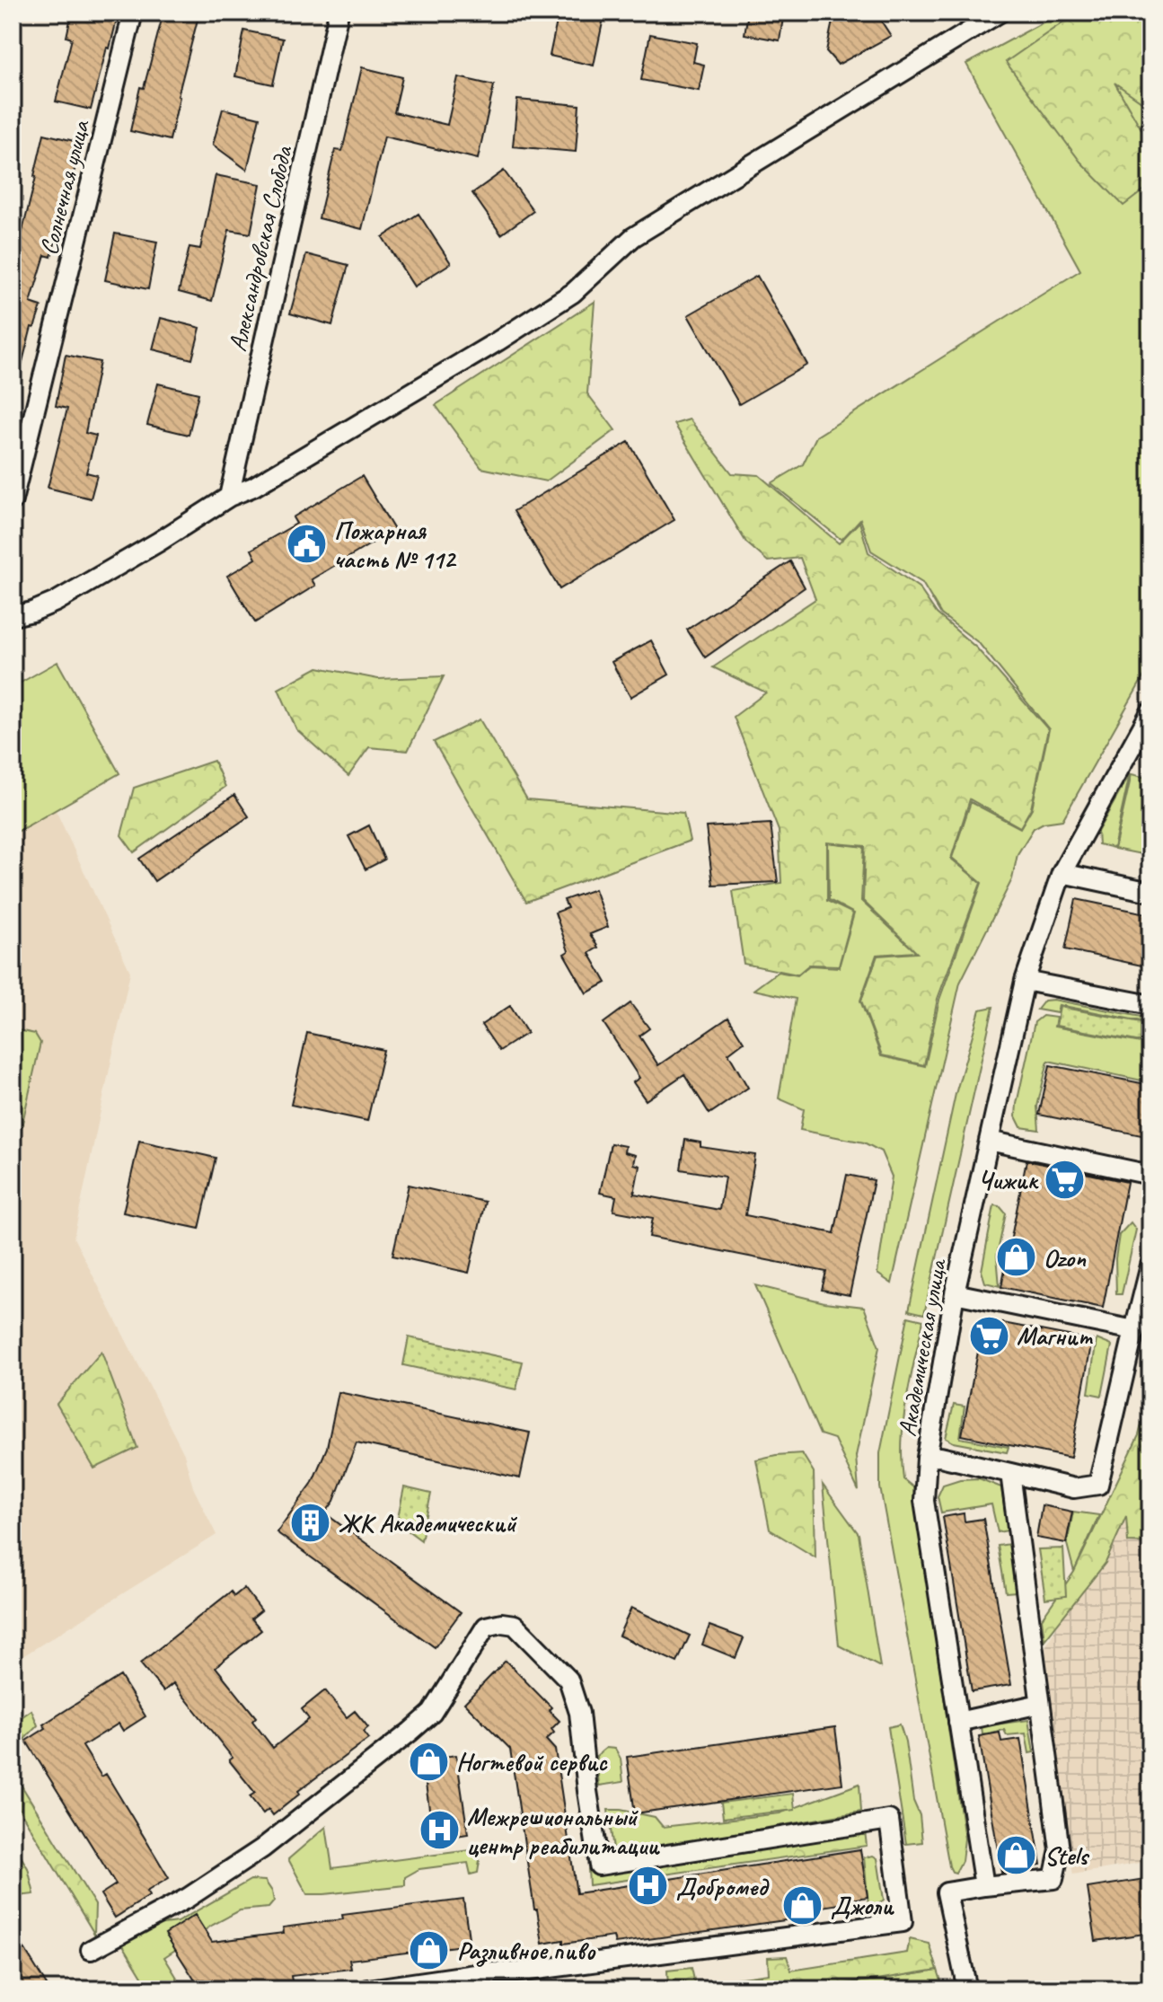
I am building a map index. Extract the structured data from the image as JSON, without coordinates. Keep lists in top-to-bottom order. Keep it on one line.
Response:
{"streets":{"street":["Солнечная улица","Александровская Слобода","Академическая улица"]},"places":{"public building":["Пожарная часть № 112"],"supermarket":["Чижик","Магнит"],"shop":["Ozon","Ногтевой сервис","Stels","Джоли","Разливное пиво"],"building":["ЖК Академический"],"hospital":["Межрешиональный центр реабилитации","Добромед"]}}
